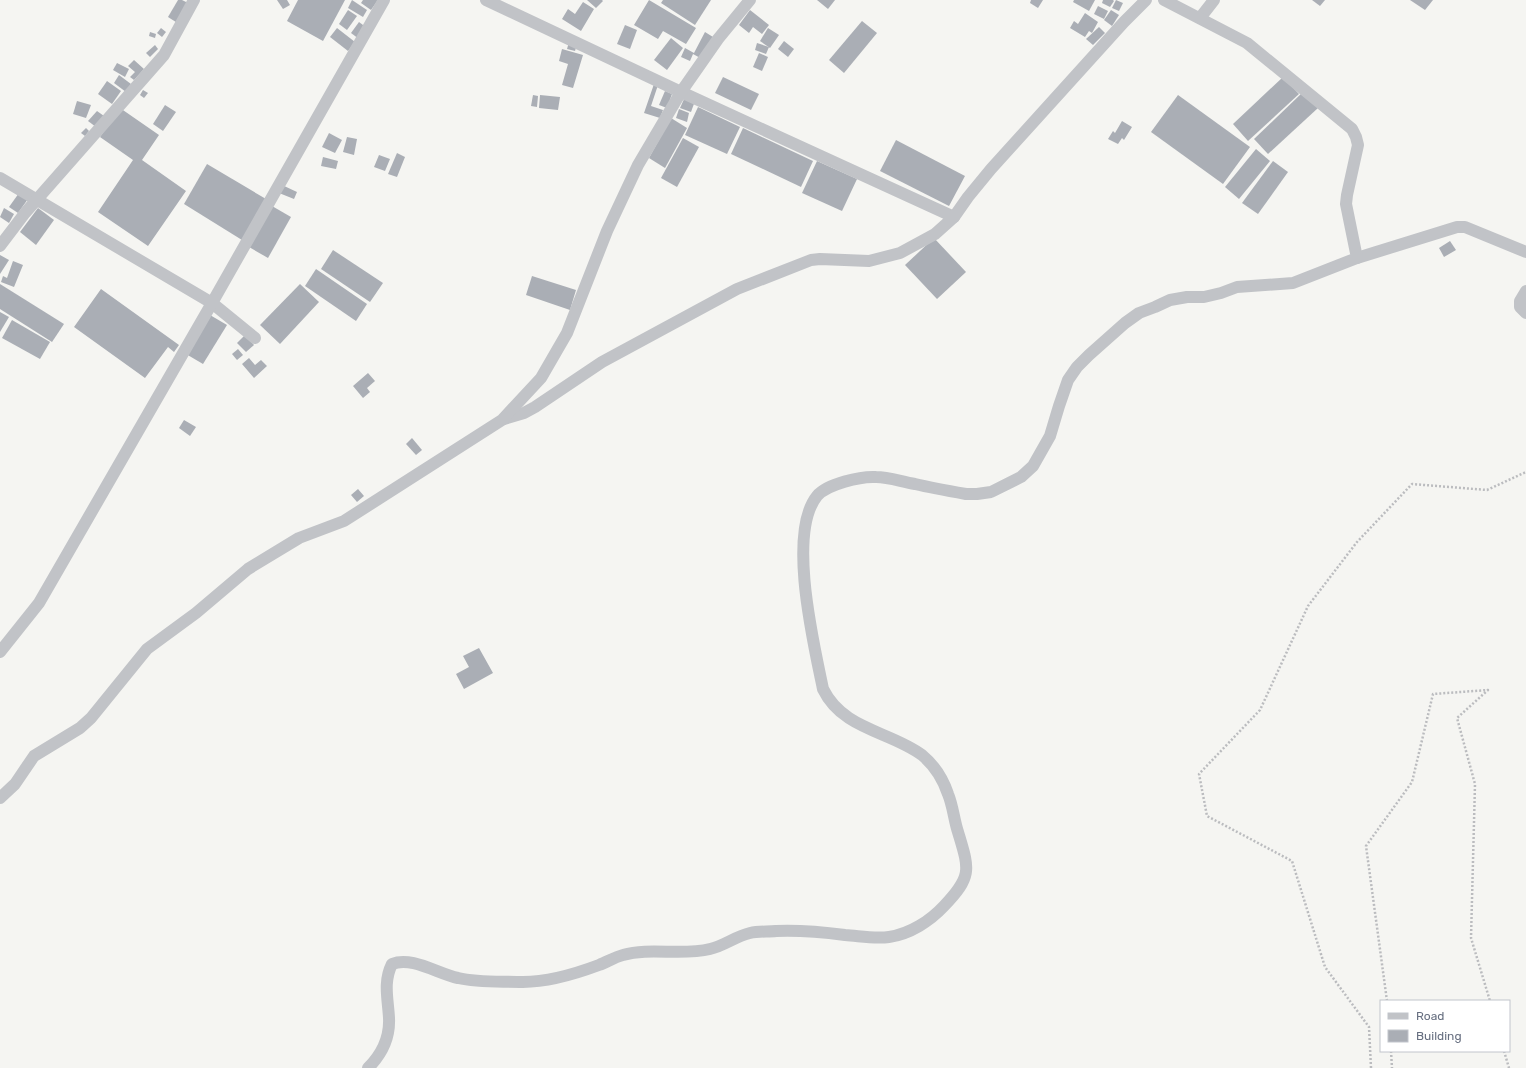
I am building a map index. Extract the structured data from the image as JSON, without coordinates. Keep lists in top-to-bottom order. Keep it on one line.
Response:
{"legend":["Road","Building"]}
